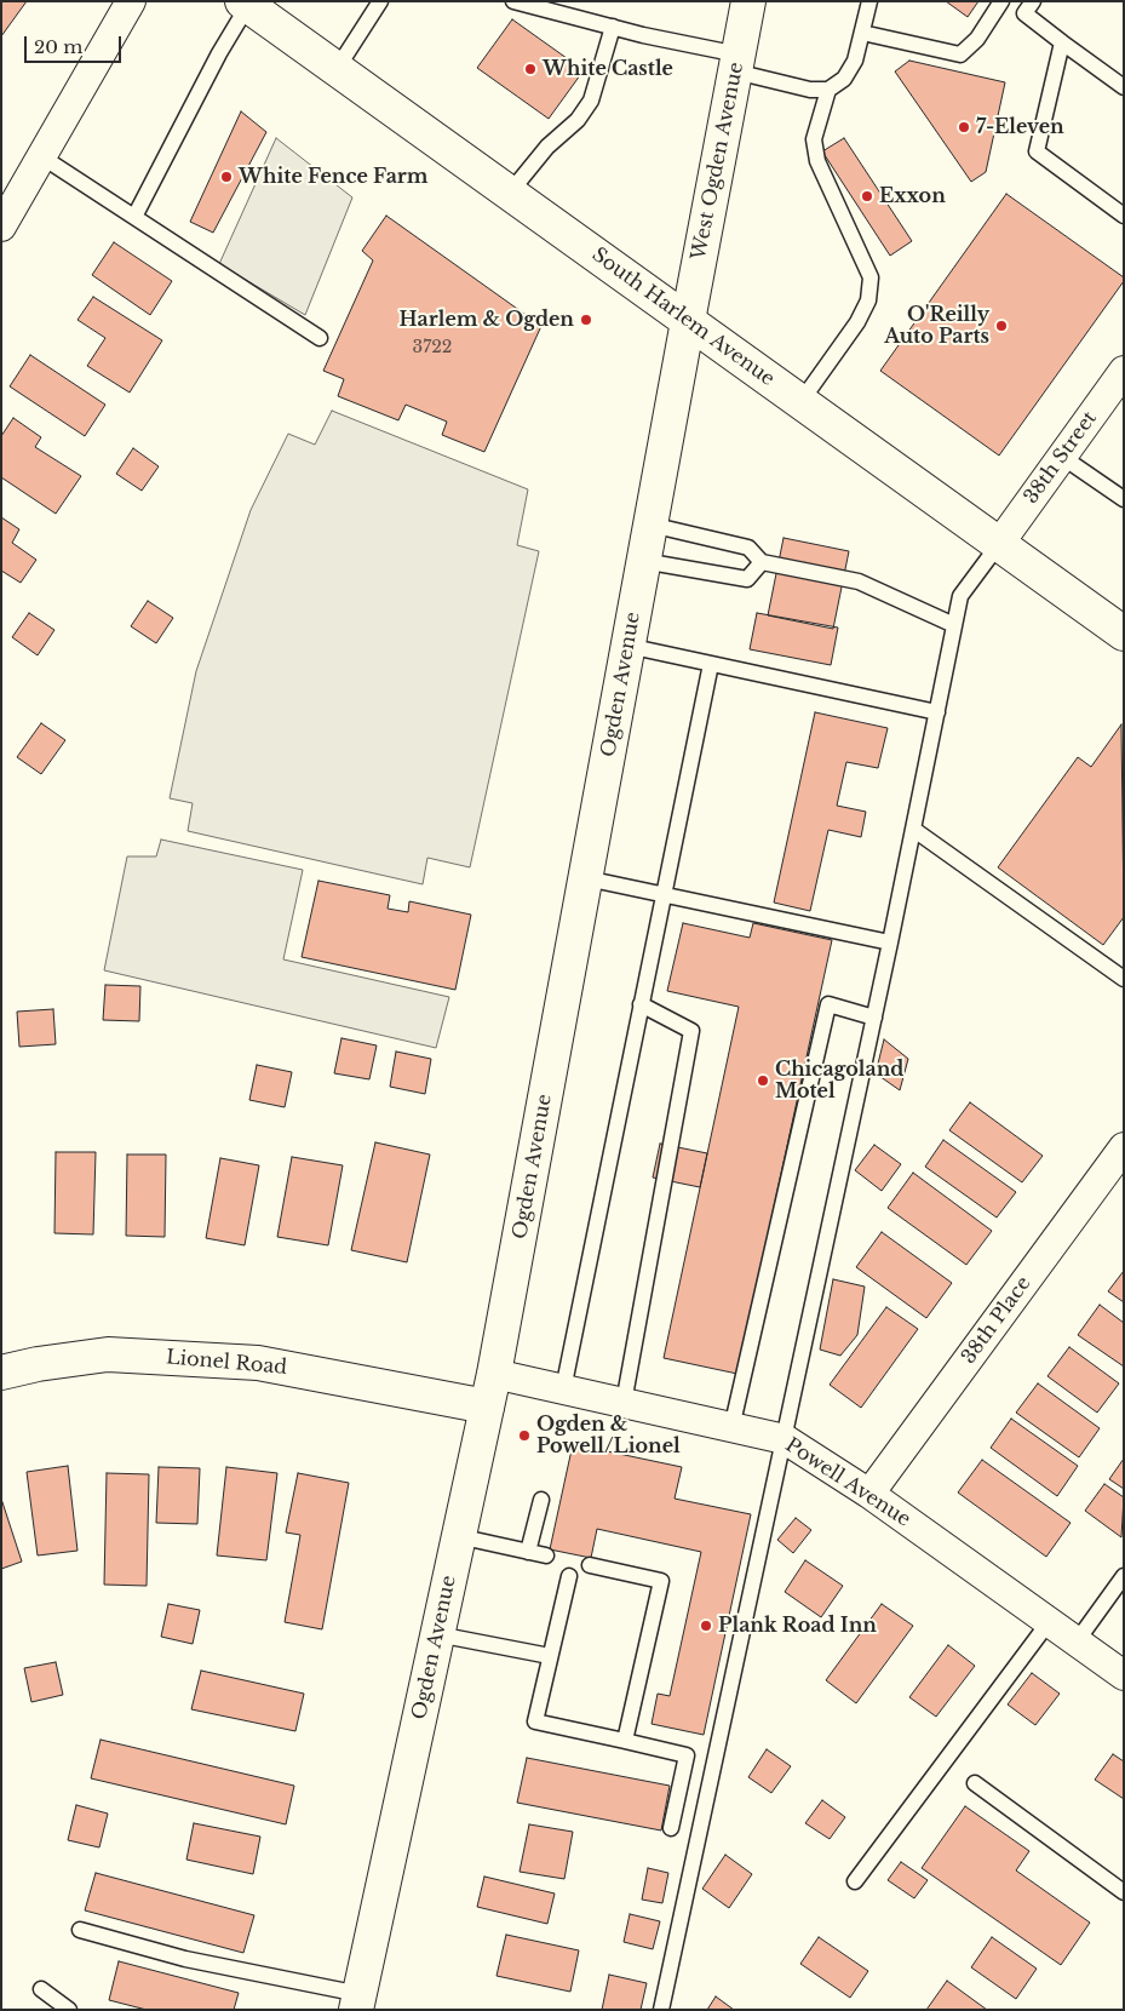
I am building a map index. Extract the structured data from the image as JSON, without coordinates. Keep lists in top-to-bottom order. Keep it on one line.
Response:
{"streets":{"main road":["West Ogden Avenue","South Harlem Avenue","Ogden Avenue","Lionel Road"],"street":["38th Street","38th Place","Powell Avenue"]},"crossings":[["West Ogden Avenue","South Harlem Avenue"],["West Ogden Avenue","Ogden Avenue"],["South Harlem Avenue","38th Street"],["South Harlem Avenue","Ogden Avenue"],["Ogden Avenue","Lionel Road"],["Ogden Avenue","Powell Avenue"],["38th Place","Powell Avenue"]],"places":["White Castle","7-Eleven","White Fence Farm","Exxon","Harlem & Ogden","O'Reilly Auto Parts","Chicagoland Motel","Ogden & Powell/Lionel","Plank Road Inn"],"house_numbers":["3722"],"scale_bar":"20 m"}
